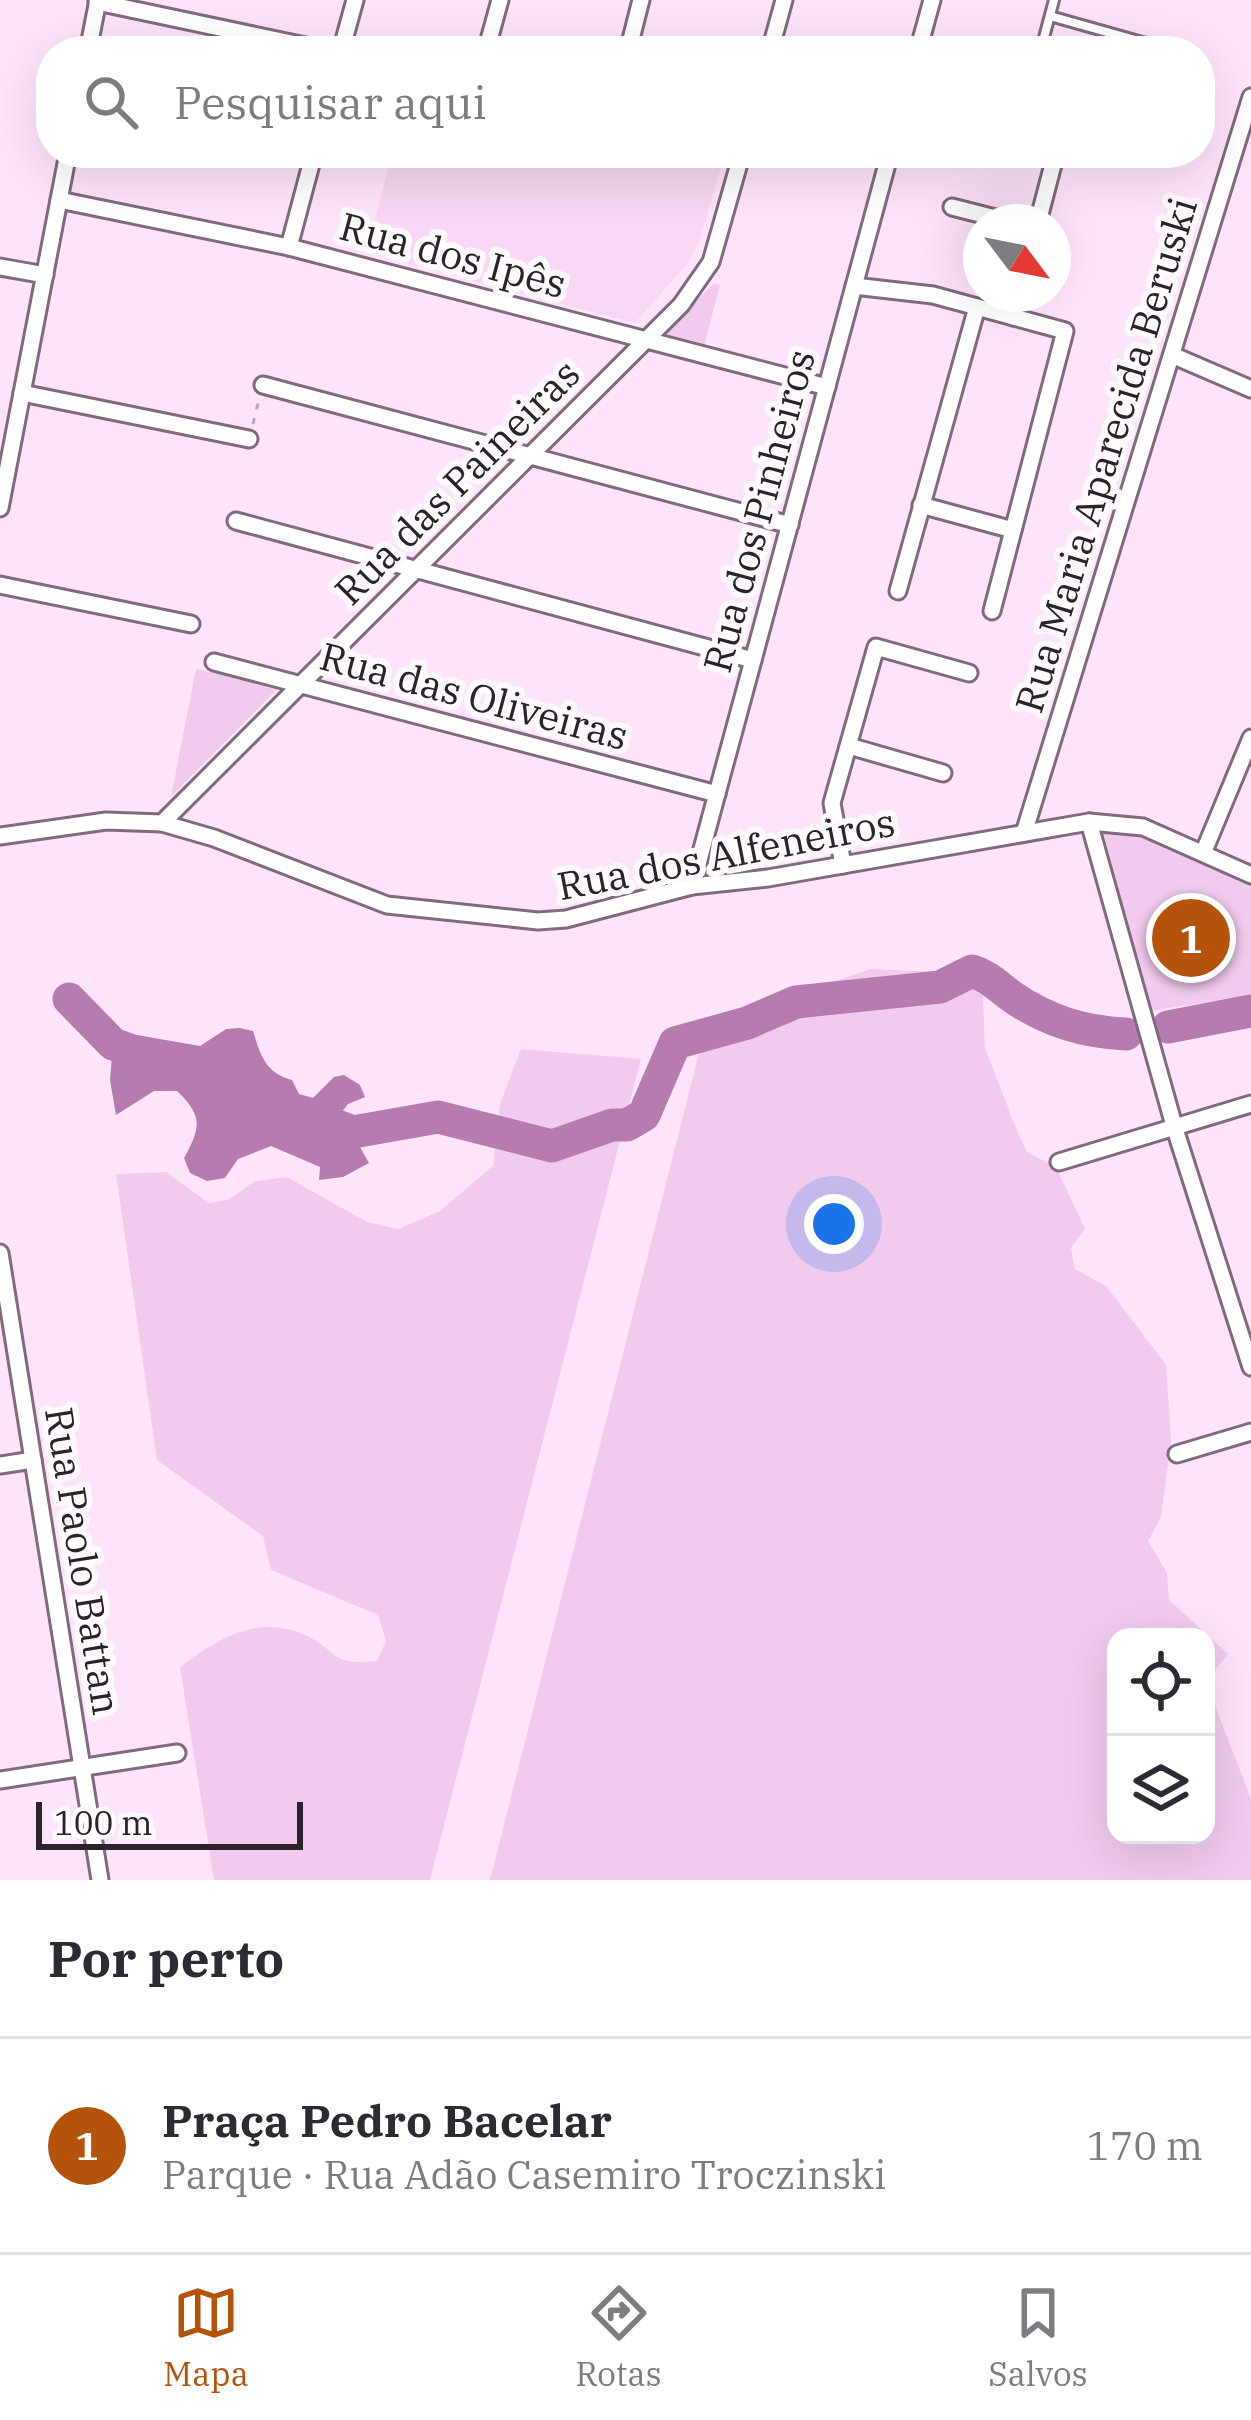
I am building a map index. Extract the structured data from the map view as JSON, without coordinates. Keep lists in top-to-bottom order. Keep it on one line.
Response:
{"streets":{"street":["Rua dos Ipês","Rua Maria Aparecida Beruski","Rua das Paineiras","Rua dos Pinheiros","Rua das Oliveiras","Rua dos Alfeneiros","Rua Paolo Battan"]},"crossings":[["Rua dos Ipês","Rua das Paineiras"],["Rua dos Ipês","Rua dos Pinheiros"],["Rua Maria Aparecida Beruski","Rua dos Alfeneiros"],["Rua das Paineiras","Rua das Oliveiras"],["Rua das Paineiras","Rua dos Alfeneiros"],["Rua dos Pinheiros","Rua das Oliveiras"],["Rua dos Pinheiros","Rua dos Alfeneiros"]],"scale_bar":"100 m","north":"bottom right","page":{"search":"Pesquisar aqui","pins":"1","scale":"100 m","heading":"Por perto","list":[{"mark":"1","name":"Praça Pedro Bacelar","note":"Parque · Rua Adão Casemiro Troczinski","value":"170 m"}],"nav":["Mapa","Rotas","Salvos"]}}
